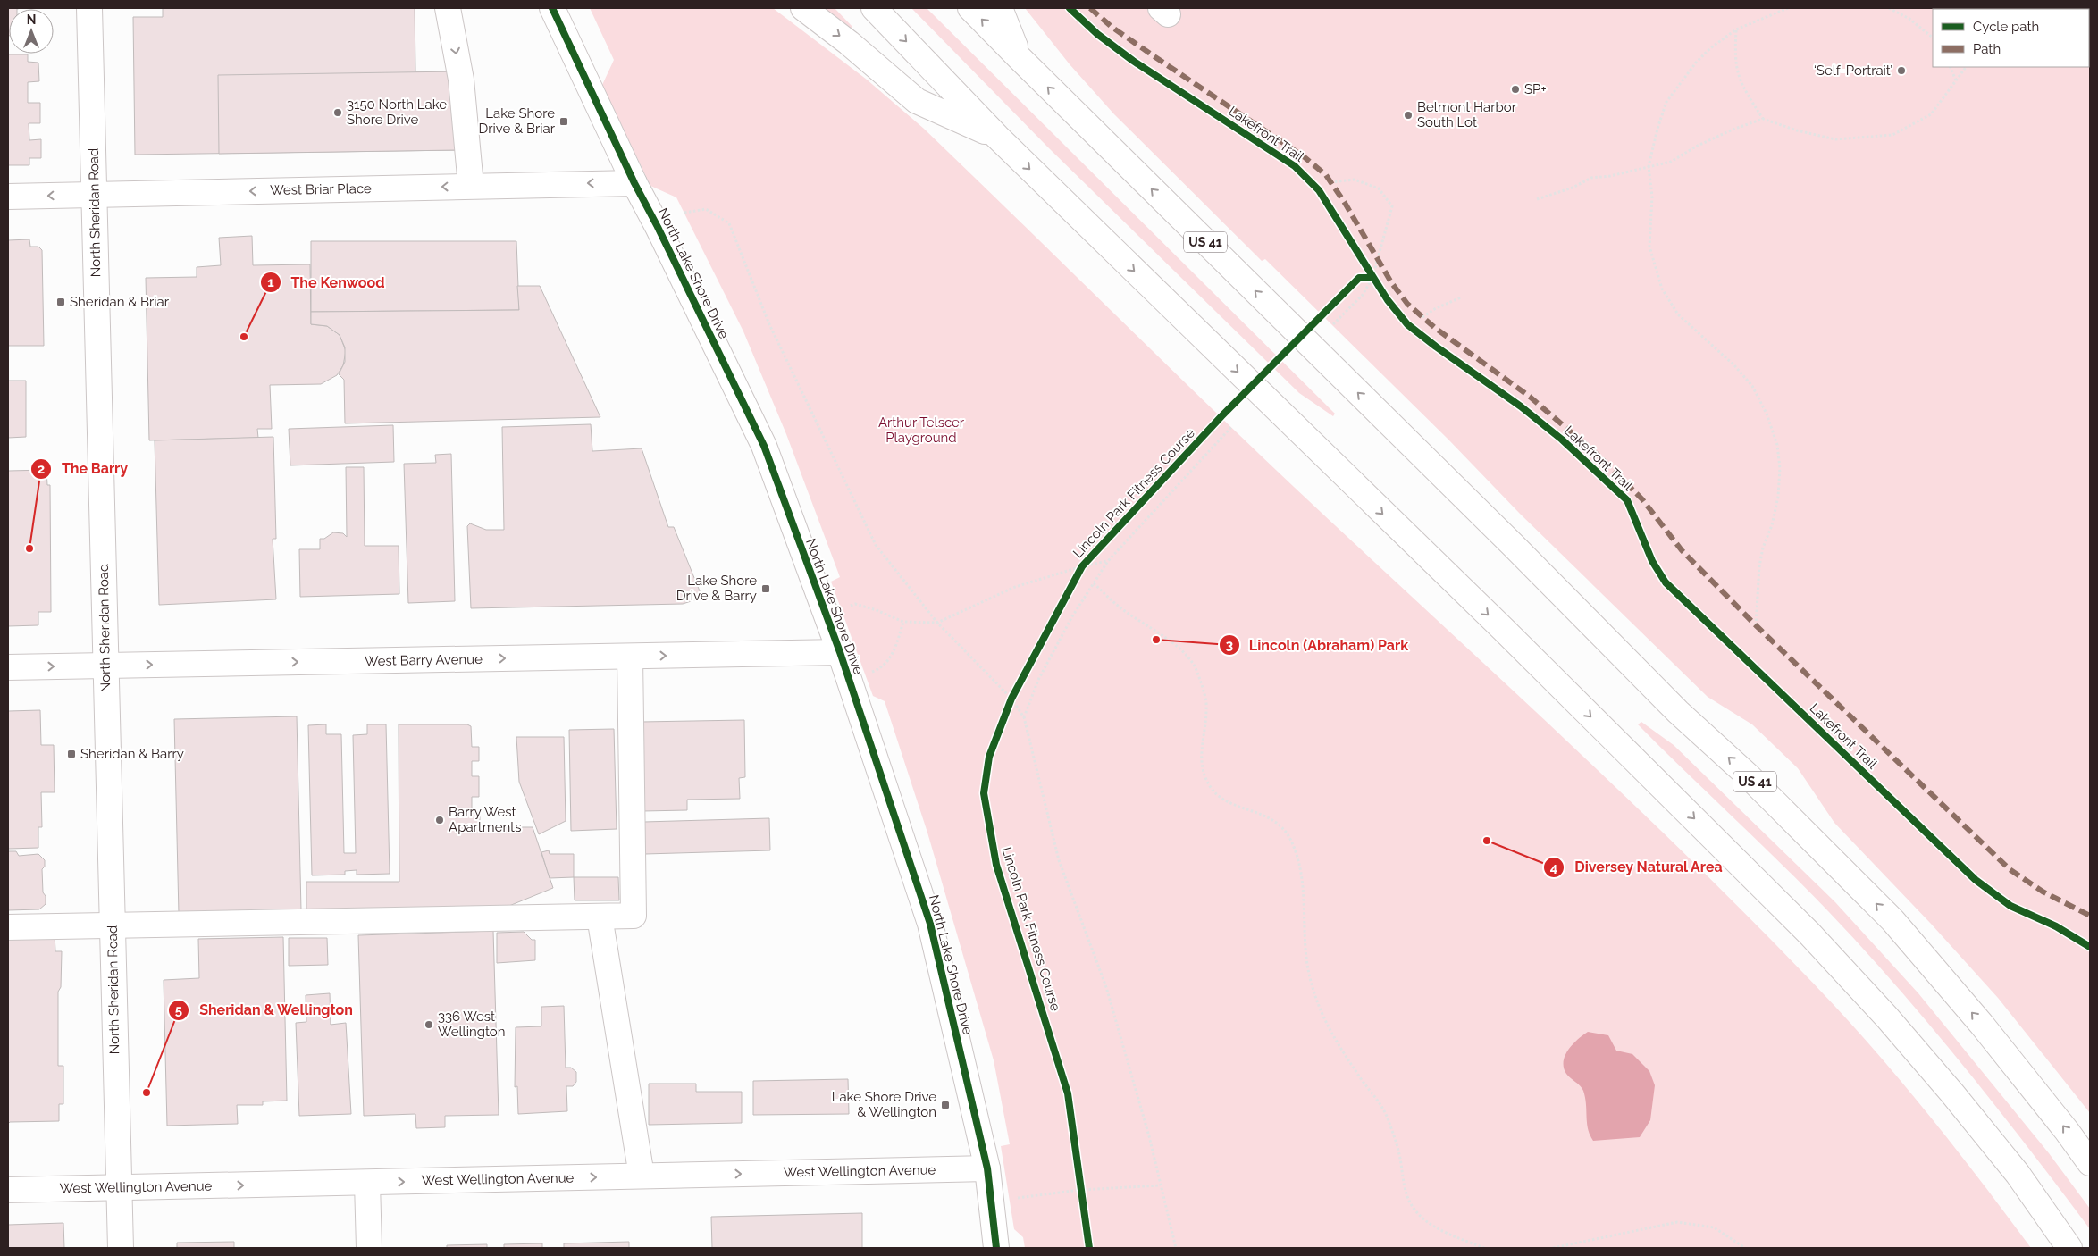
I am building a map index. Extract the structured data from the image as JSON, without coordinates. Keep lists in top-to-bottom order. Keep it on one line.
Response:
{"streets":{"main road":["West Briar Place","North Sheridan Road","US 41","North Lake Shore Drive","West Barry Avenue","West Wellington Avenue"],"cycle path":["Lakefront Trail","Lincoln Park Fitness Course"]},"crossings":[["West Briar Place","North Sheridan Road"],["West Briar Place","North Lake Shore Drive"],["North Sheridan Road","West Barry Avenue"],["North Sheridan Road","West Wellington Avenue"],["North Lake Shore Drive","West Barry Avenue"],["North Lake Shore Drive","West Wellington Avenue"]],"one_way":["West Briar Place","West Barry Avenue","West Wellington Avenue"],"parks":["Arthur Telscer Playground"],"places":{"other":["‘Self-Portrait’","SP+","3150 North Lake Shore Drive","Belmont Harbor South Lot","The Kenwood","The Barry","Lincoln (Abraham) Park","Barry West Apartments","Diversey Natural Area","336 West Wellington","Sheridan & Wellington"],"transit":["Lake Shore Drive & Briar","Sheridan & Briar","Lake Shore Drive & Barry","Sheridan & Barry","Lake Shore Drive & Wellington"]},"legend":["Cycle path","Path"],"north":"top"}
